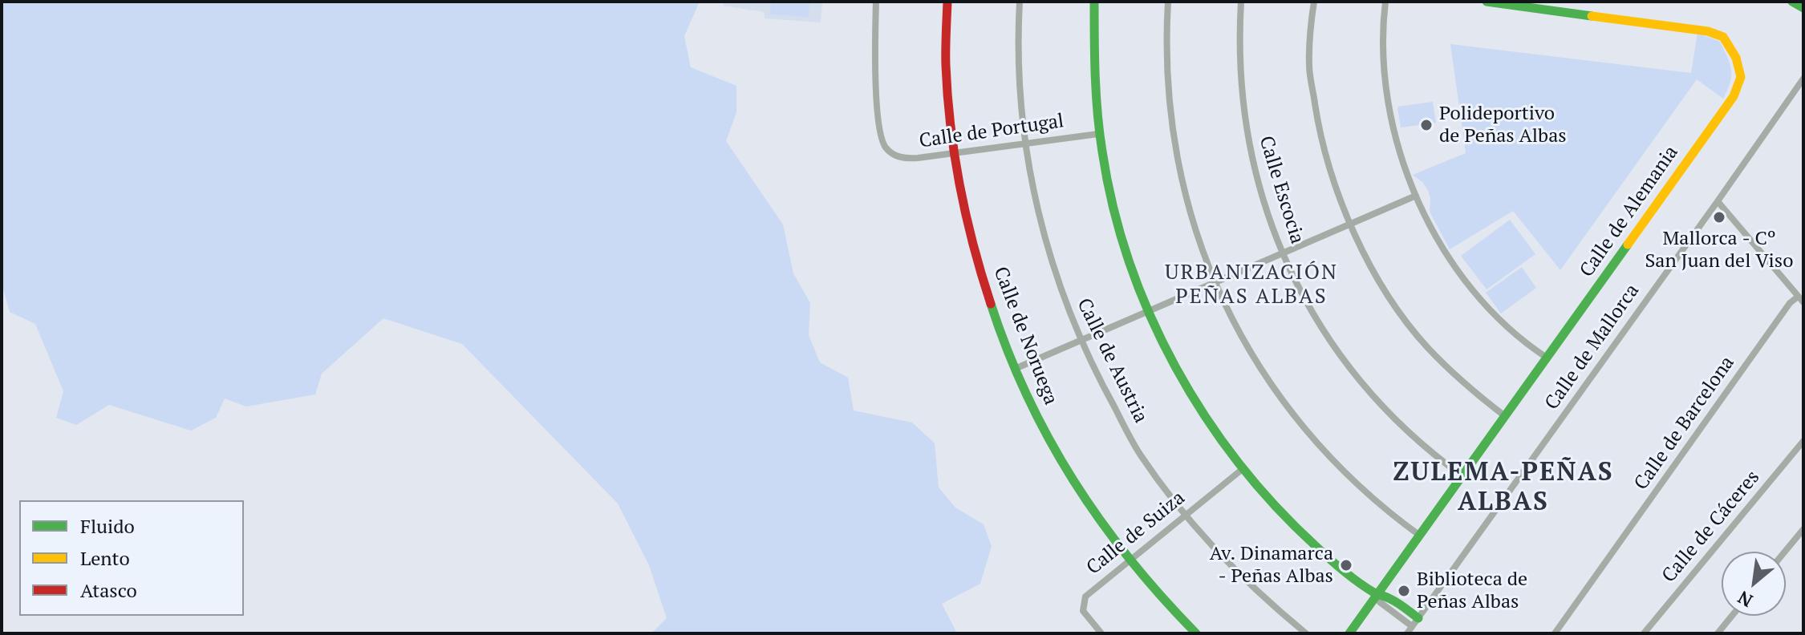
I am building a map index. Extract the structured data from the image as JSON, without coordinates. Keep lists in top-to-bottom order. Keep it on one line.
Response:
{"streets":{"street":["Calle de Portugal","Calle Escocia","Calle de Alemania","Calle de Noruega","Calle de Mallorca","Calle de Austria","Calle de Barcelona","Calle de Cáceres","Calle de Suiza"]},"crossings":[["Calle de Portugal","Calle de Noruega"],["Calle de Portugal","Calle de Austria"],["Calle Escocia","Calle de Alemania"],["Calle de Noruega","Calle de Suiza"],["Calle de Austria","Calle de Suiza"]],"districts":["URBANIZACIÓN PEÑAS ALBAS","ZULEMA-PEÑAS ALBAS"],"places":["Polideportivo de Peñas Albas","Mallorca - Cº San Juan del Viso","Av. Dinamarca - Peñas Albas","Biblioteca de Peñas Albas"],"legend":["Fluido","Lento","Atasco"],"north":"bottom left"}
